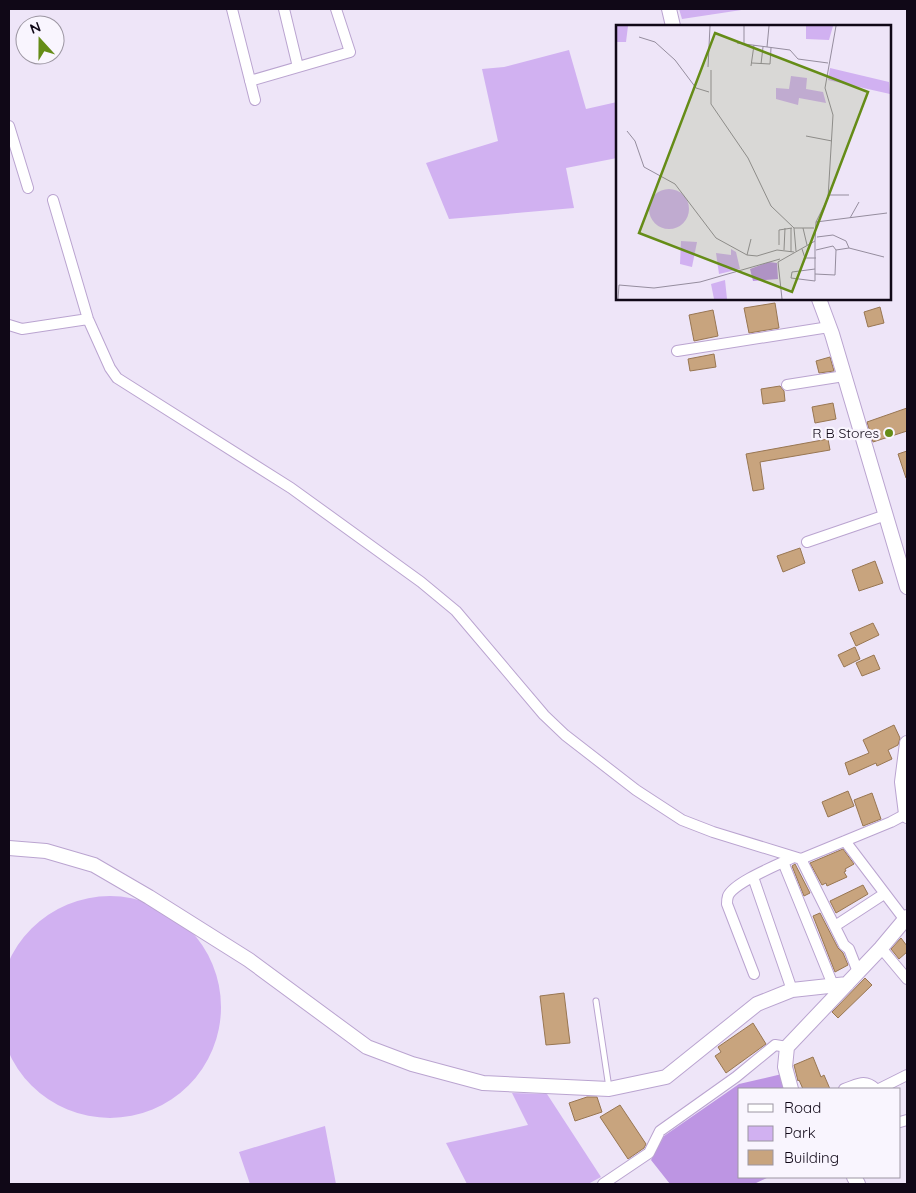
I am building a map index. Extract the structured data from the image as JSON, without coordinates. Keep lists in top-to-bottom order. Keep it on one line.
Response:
{"places":["R B Stores"],"legend":["Road","Park","Building"],"north":"top"}
